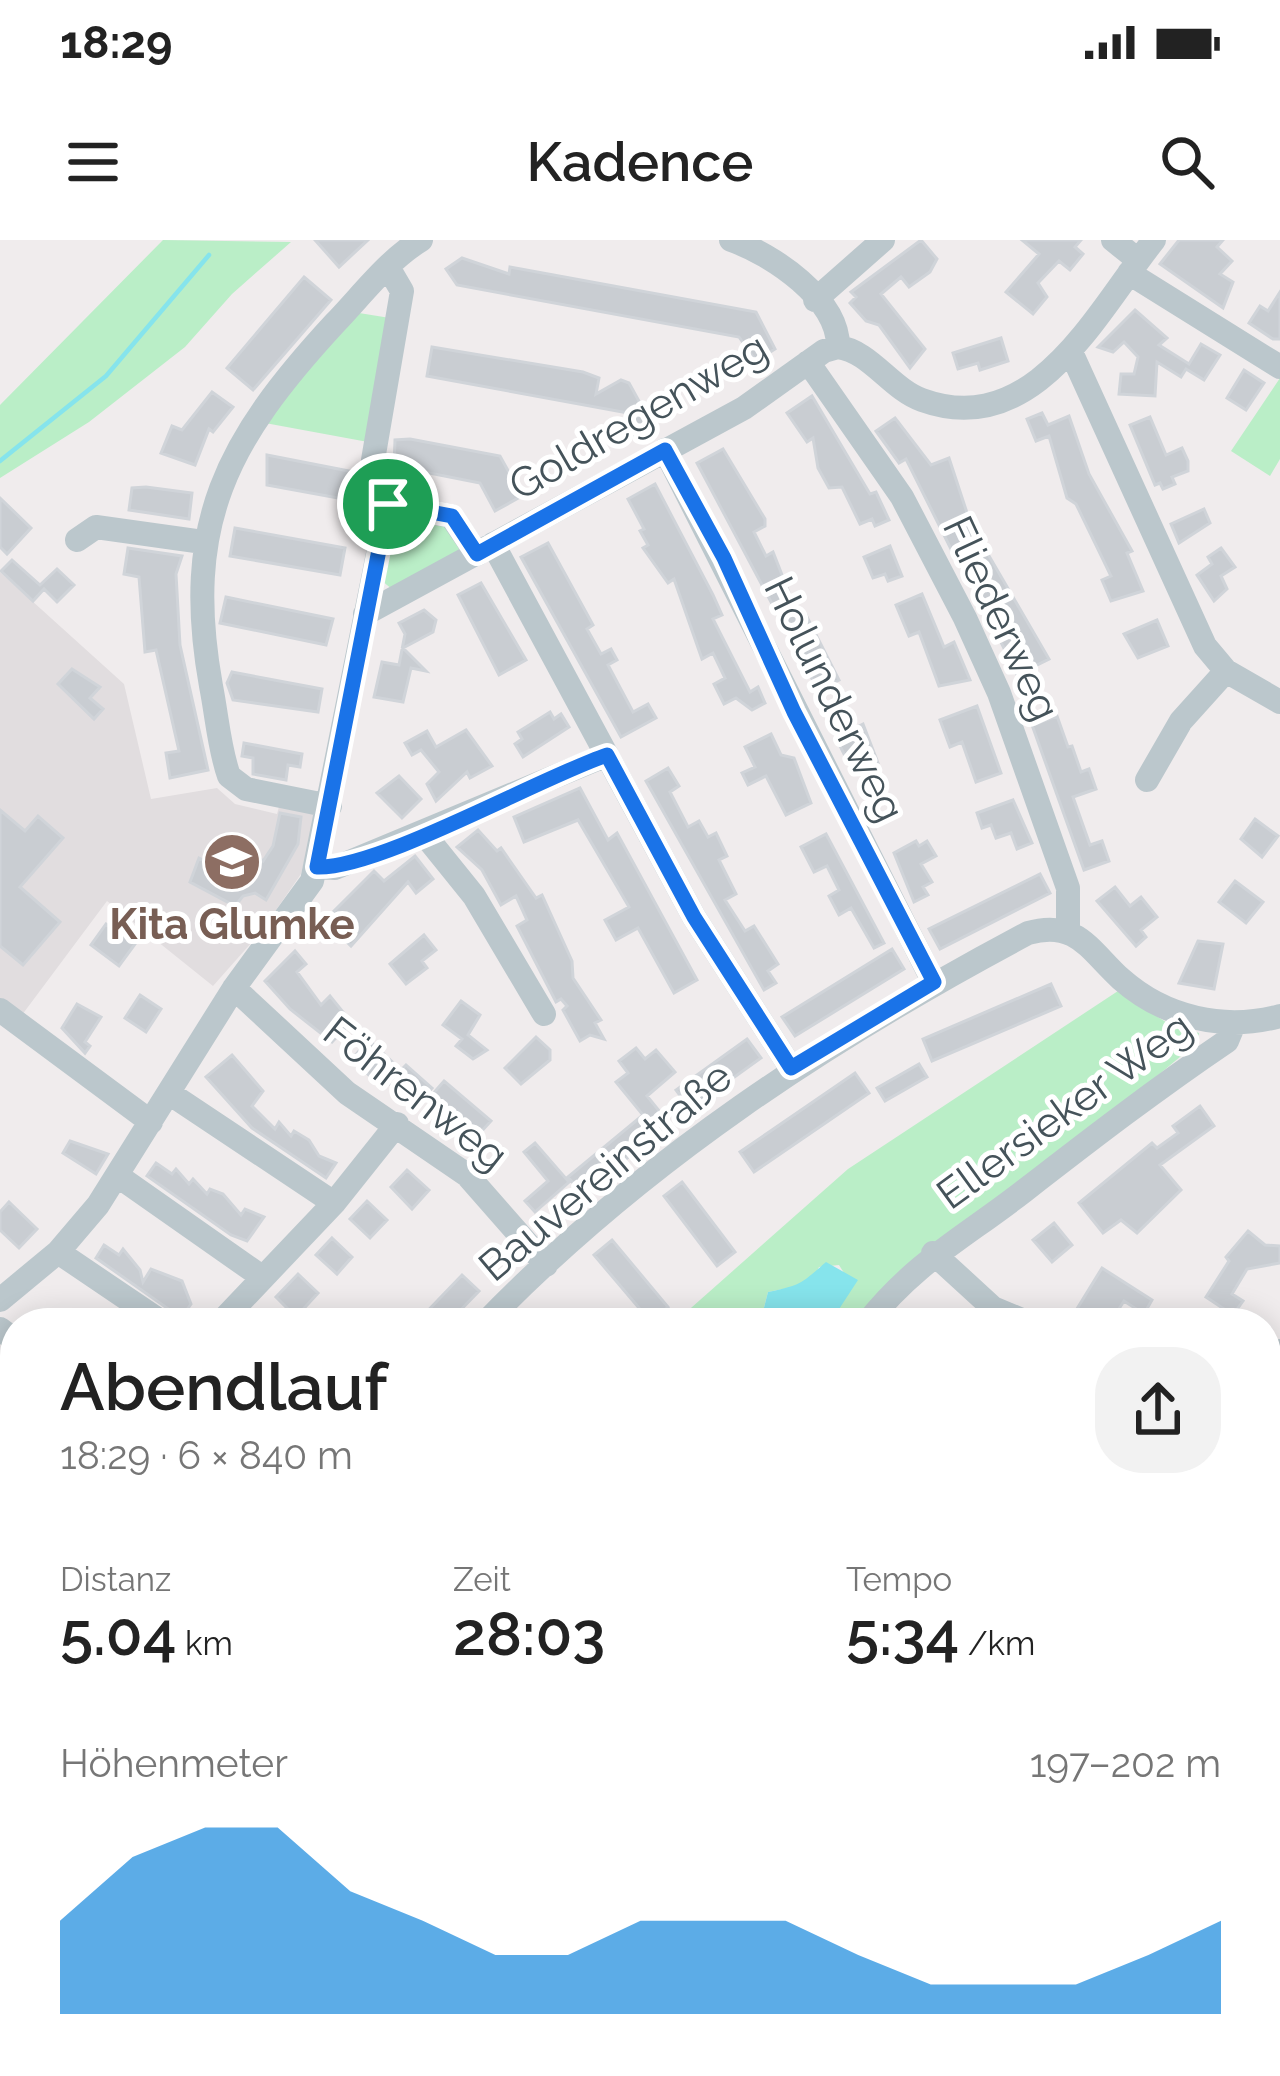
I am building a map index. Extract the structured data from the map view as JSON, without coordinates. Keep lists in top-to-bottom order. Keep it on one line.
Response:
{"streets":{"street":["Goldregenweg","Fliederweg","Holunderweg","Föhrenweg","Ellersieker Weg","Bauvereinstraße"]},"crossings":[["Goldregenweg","Fliederweg"],["Goldregenweg","Holunderweg"],["Fliederweg","Bauvereinstraße"],["Holunderweg","Bauvereinstraße"],["Föhrenweg","Bauvereinstraße"]],"places":{"school or university":["Kita Glumke"]},"page":{"status":"18:29","header":"Kadence","heading":["Abendlauf","18:29 · 6 × 840 m"],"stats":[["Distanz","5.04 km"],["Zeit","28:03"],["Tempo","5:34 /km"]],"chart":["Höhenmeter","197–202 m"]}}
